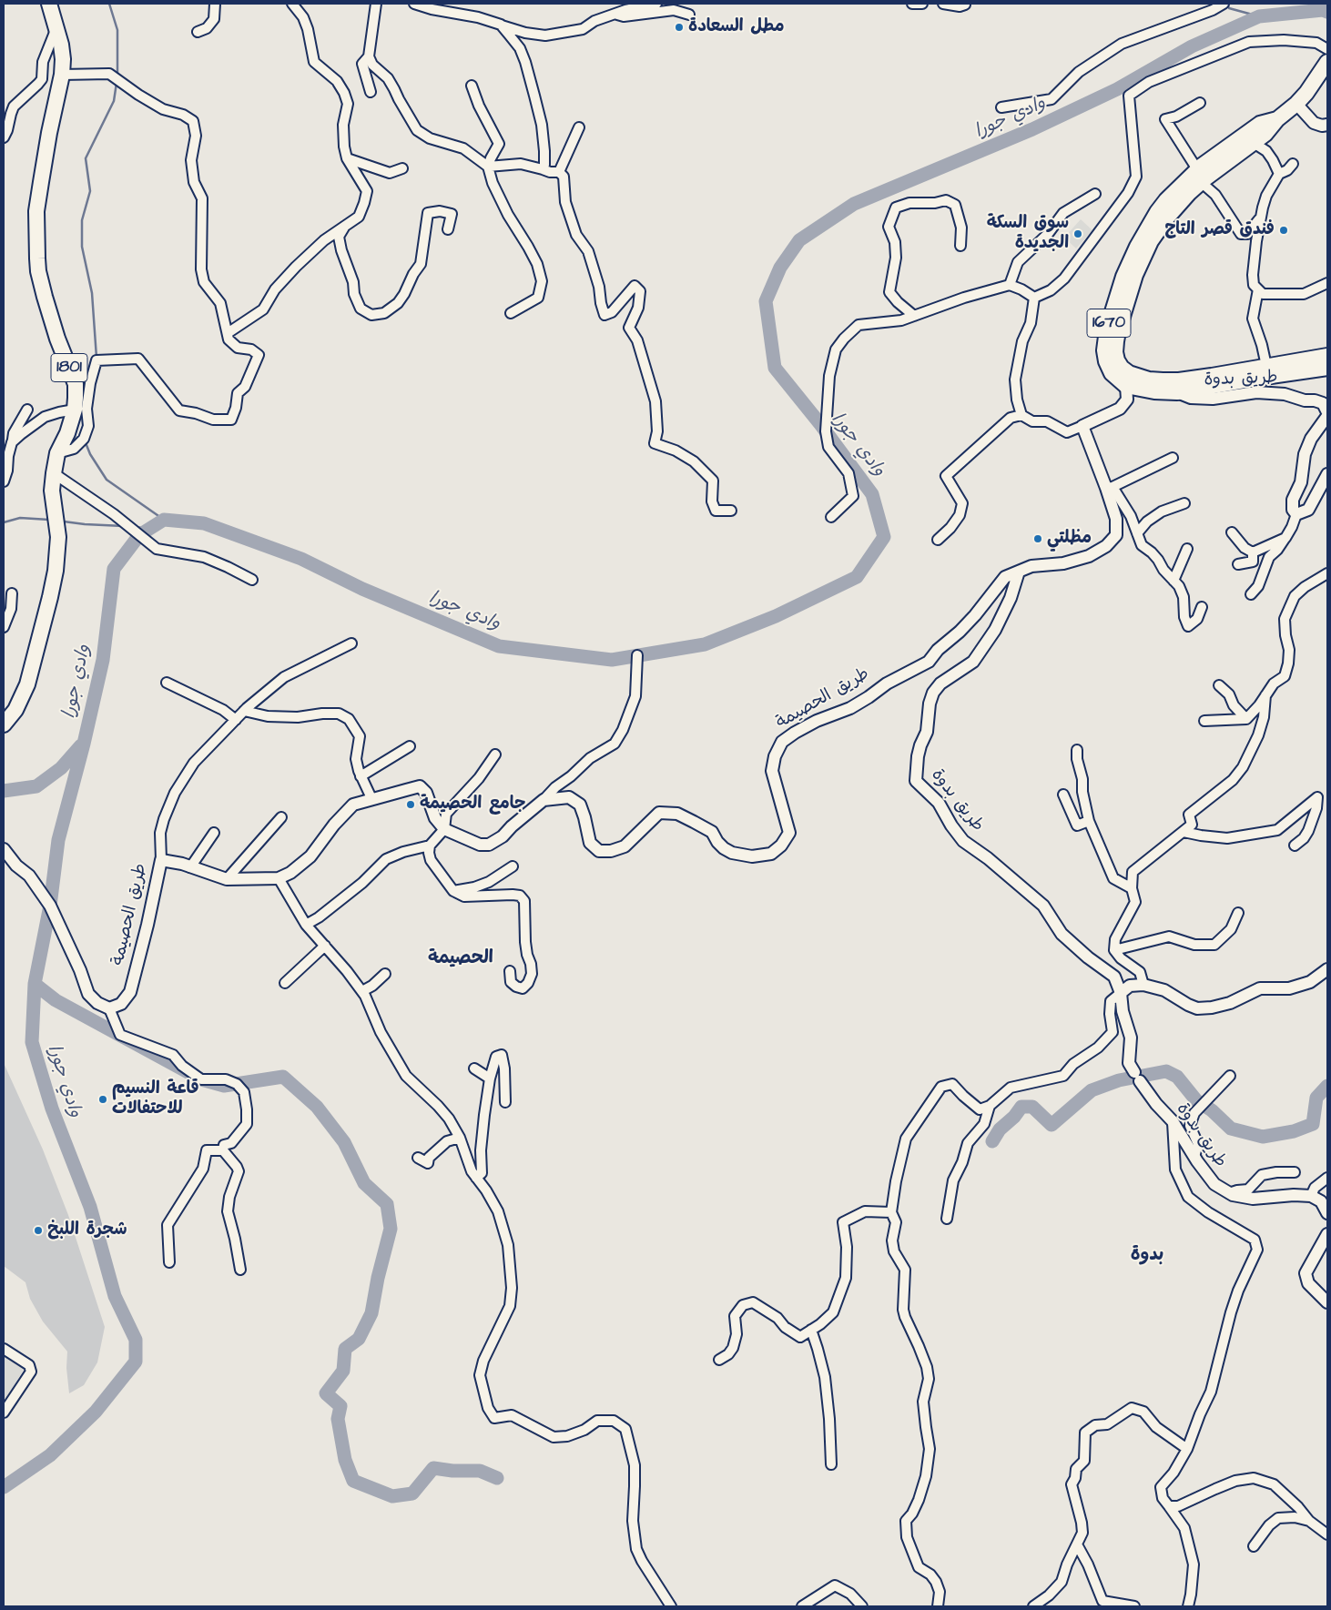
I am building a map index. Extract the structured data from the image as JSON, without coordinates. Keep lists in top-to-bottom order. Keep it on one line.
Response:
{"streets":{"main road":["1670","1801"],"street":["طريق بدوة","طريق الحصيمة"]},"crossings":[["طريق بدوة","طريق الحصيمة"]],"districts":["الحصيمة","بدوة"],"water":["وادي جورا"],"places":["مطل السعادة","فندق قصر التاج","سوق السكة الجديدة","مظلتي","جامع الحصيمة","قاعة النسيم للاحتفالات","شجرة اللبخ"]}
